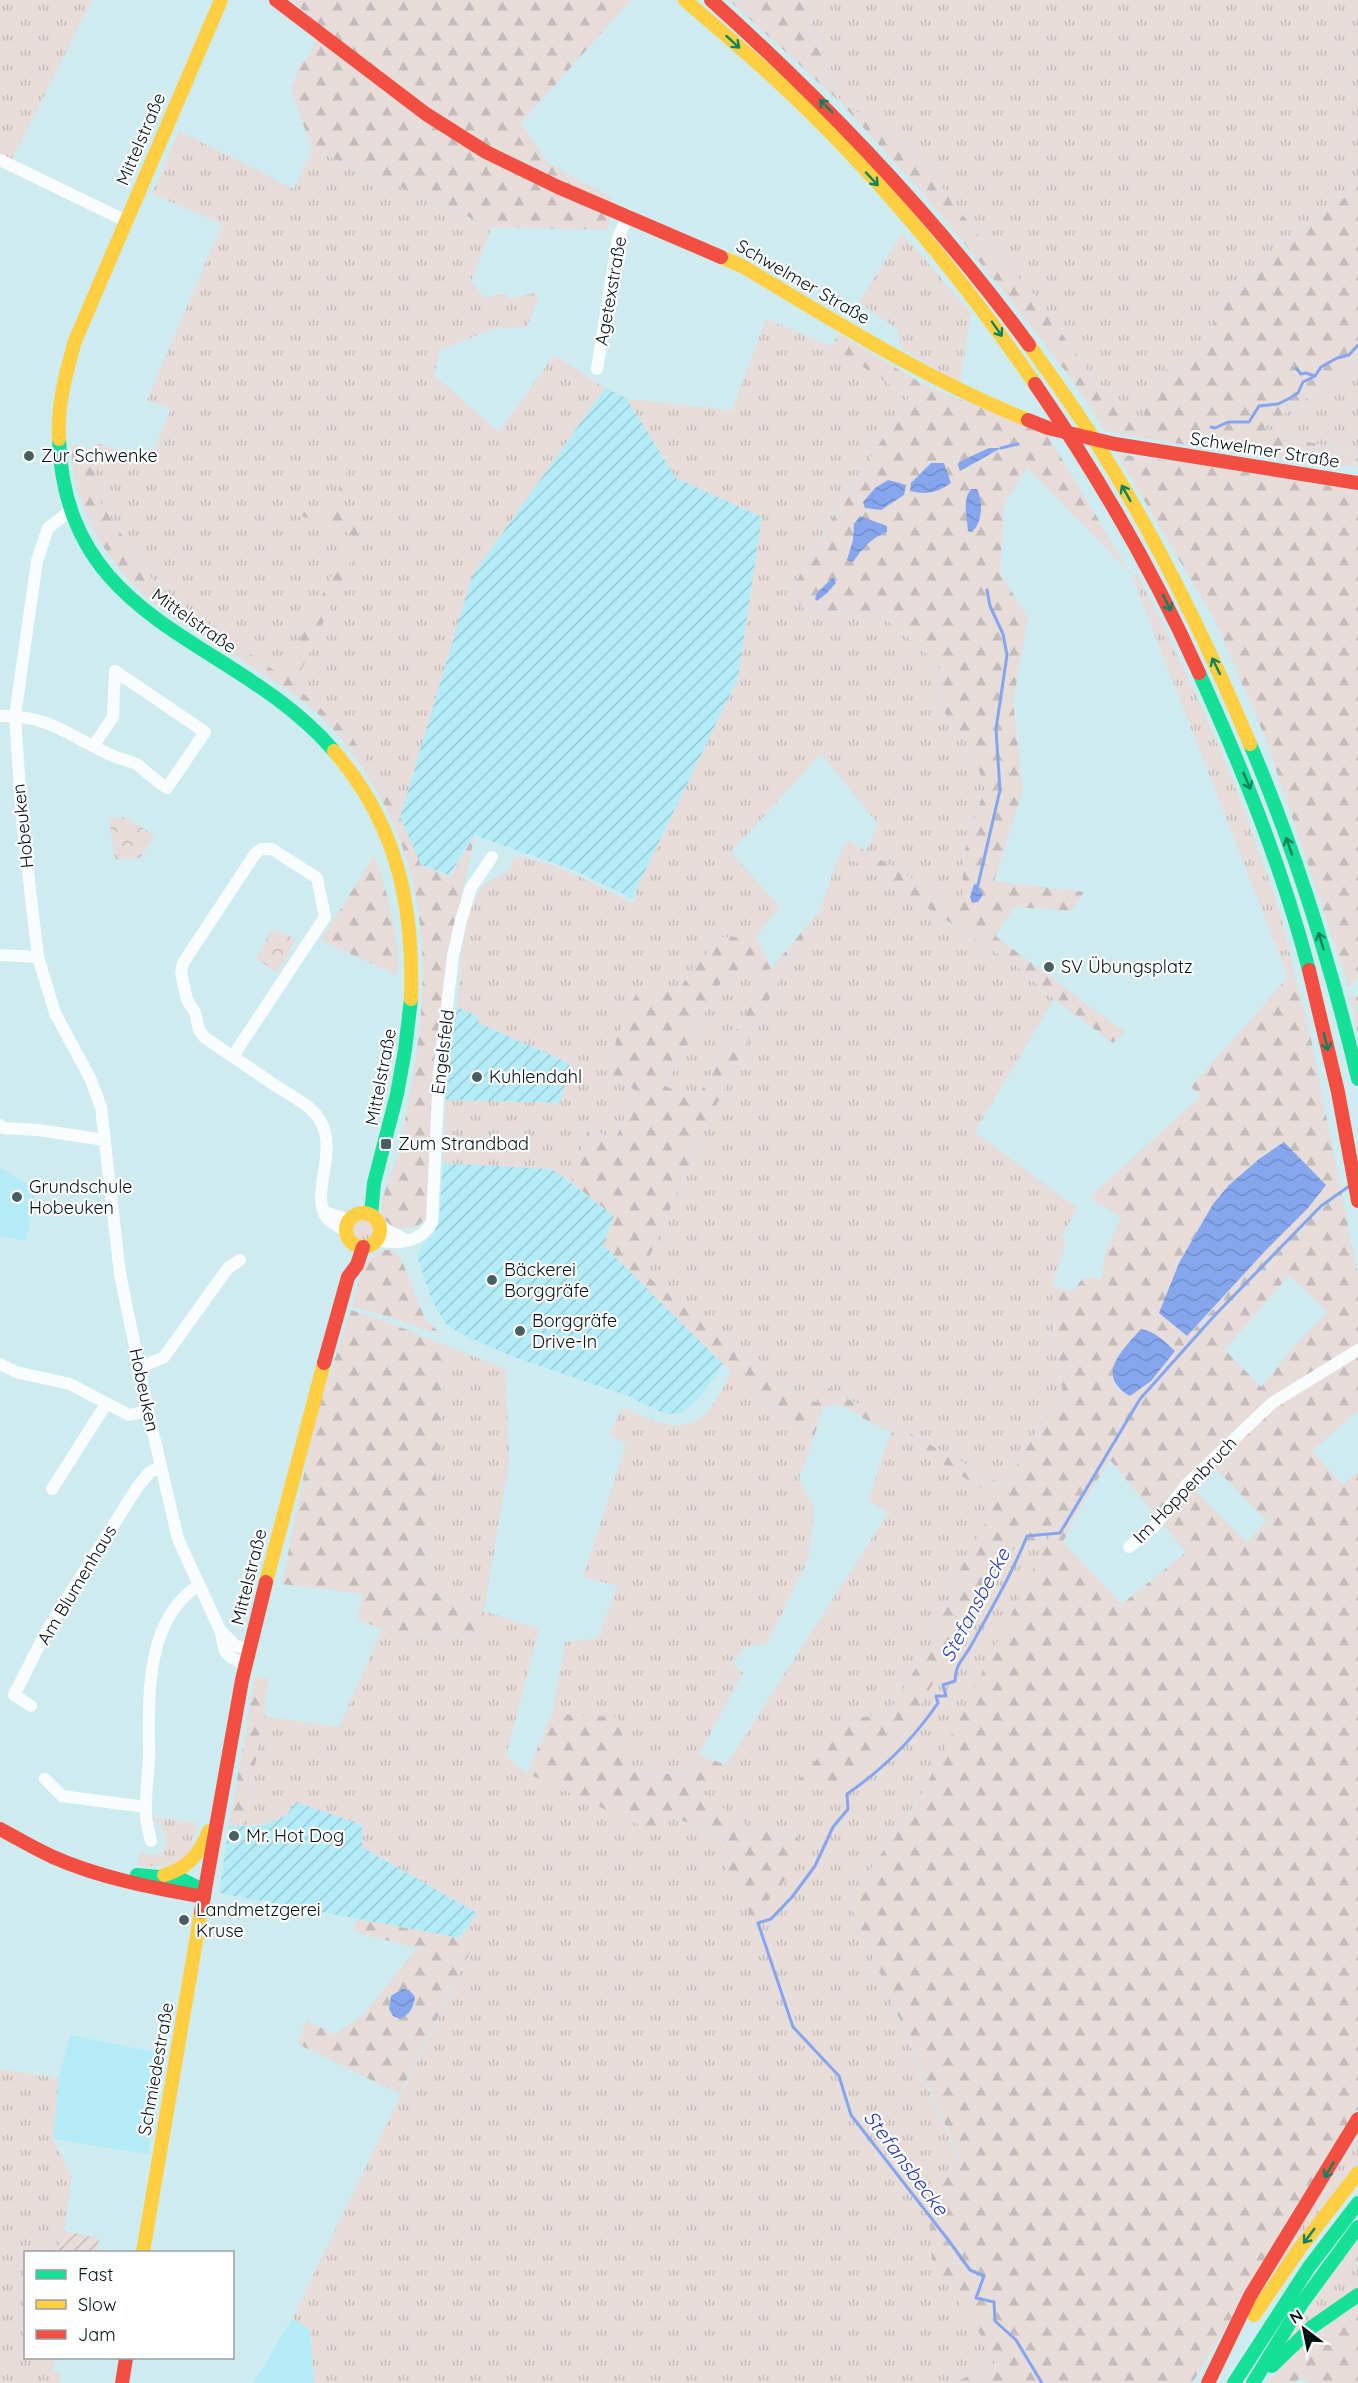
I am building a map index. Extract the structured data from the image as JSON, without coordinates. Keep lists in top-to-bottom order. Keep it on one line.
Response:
{"streets":{"main road":["Mittelstraße","Schwelmer Straße","Schmiedestraße"],"street":["Agetexstraße","Hobeuken","Engelsfeld","Im Hoppenbruch","Am Blumenhaus"]},"crossings":[["Mittelstraße","Hobeuken"],["Mittelstraße","Engelsfeld"],["Mittelstraße","Schmiedestraße"],["Schwelmer Straße","Agetexstraße"],["Hobeuken","Am Blumenhaus"]],"water":["Stefansbecke"],"places":{"other":["Zur Schwenke","SV Übungsplatz","Kuhlendahl","Grundschule Hobeuken","Bäckerei Borggräfe","Borggräfe Drive-In","Mr. Hot Dog","Landmetzgerei Kruse"],"transit":["Zum Strandbad"]},"legend":["Fast","Slow","Jam"],"north":"top left"}
